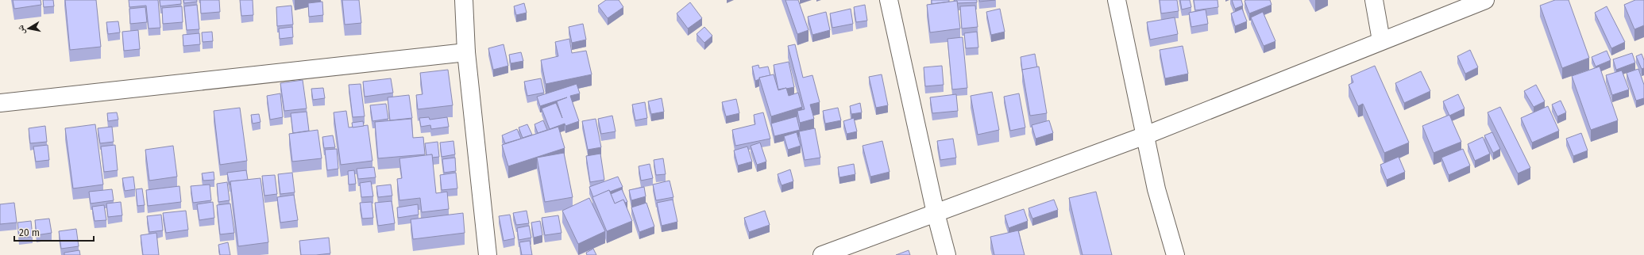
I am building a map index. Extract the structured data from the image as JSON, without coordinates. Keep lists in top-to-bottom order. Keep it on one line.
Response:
{"scale_bar":"20 m","north":"left"}
